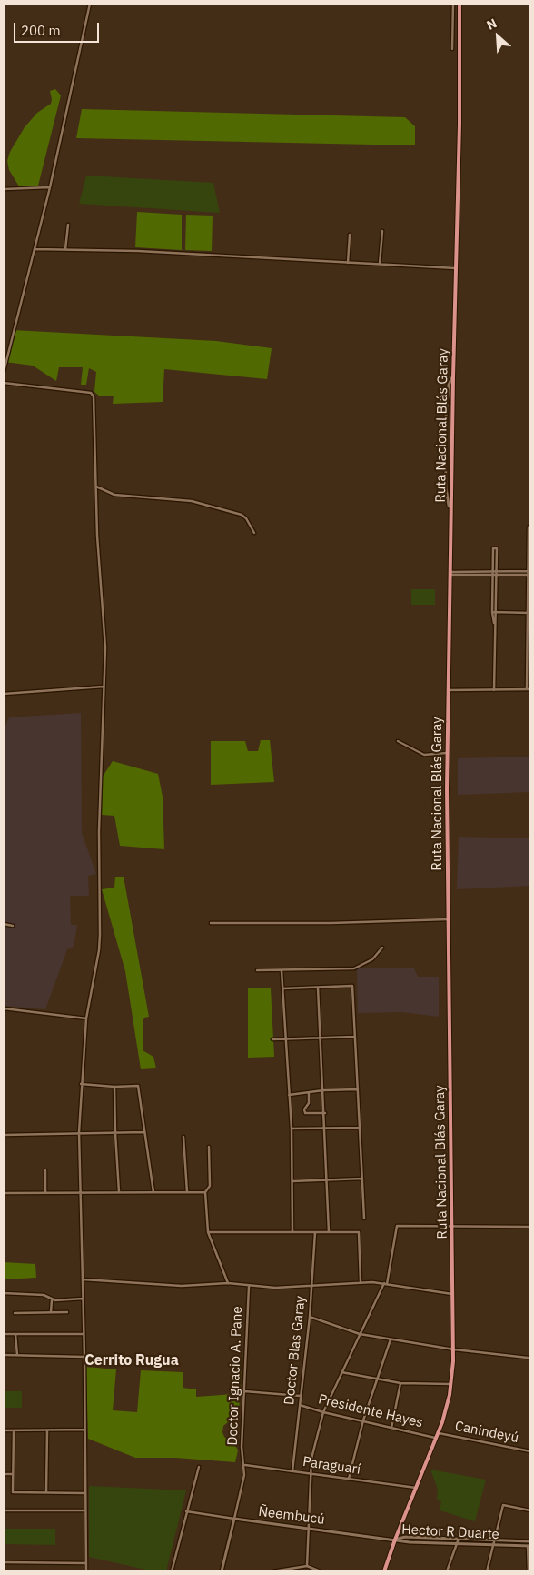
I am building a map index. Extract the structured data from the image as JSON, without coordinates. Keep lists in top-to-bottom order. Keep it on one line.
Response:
{"streets":{"highway":["Ruta Nacional Blás Garay"],"street":["Doctor Blas Garay","Doctor Ignacio A. Pane","Presidente Hayes","Canindeyú","Paraguarí","Ñeembucú","Hector R Duarte"]},"crossings":[["Ruta Nacional Blás Garay","Presidente Hayes"],["Ruta Nacional Blás Garay","Canindeyú"],["Ruta Nacional Blás Garay","Paraguarí"],["Ruta Nacional Blás Garay","Ñeembucú"],["Ruta Nacional Blás Garay","Hector R Duarte"],["Doctor Blas Garay","Presidente Hayes"],["Doctor Blas Garay","Paraguarí"],["Doctor Ignacio A. Pane","Paraguarí"],["Doctor Ignacio A. Pane","Ñeembucú"],["Ñeembucú","Hector R Duarte"]],"districts":["Cerrito Rugua"],"scale_bar":"200 m","north":"top left"}
